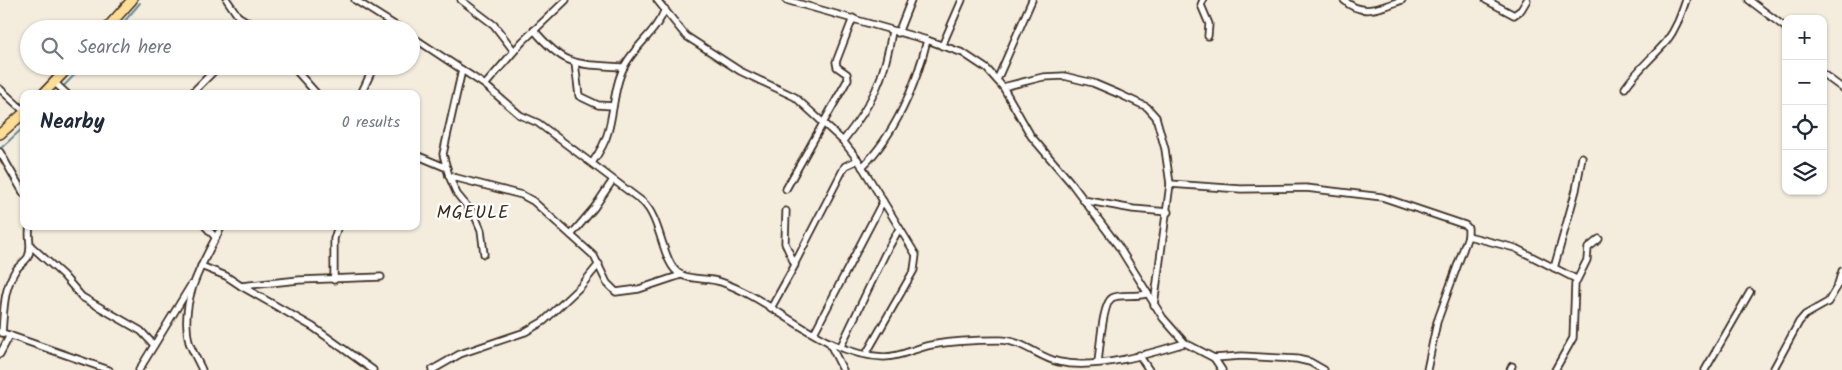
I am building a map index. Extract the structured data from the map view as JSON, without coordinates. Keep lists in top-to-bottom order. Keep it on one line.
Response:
{"districts":["MGEULE"],"page":{"map_buttons":["+","−"],"search":"Search here","heading":["Nearby","0 results"]}}
